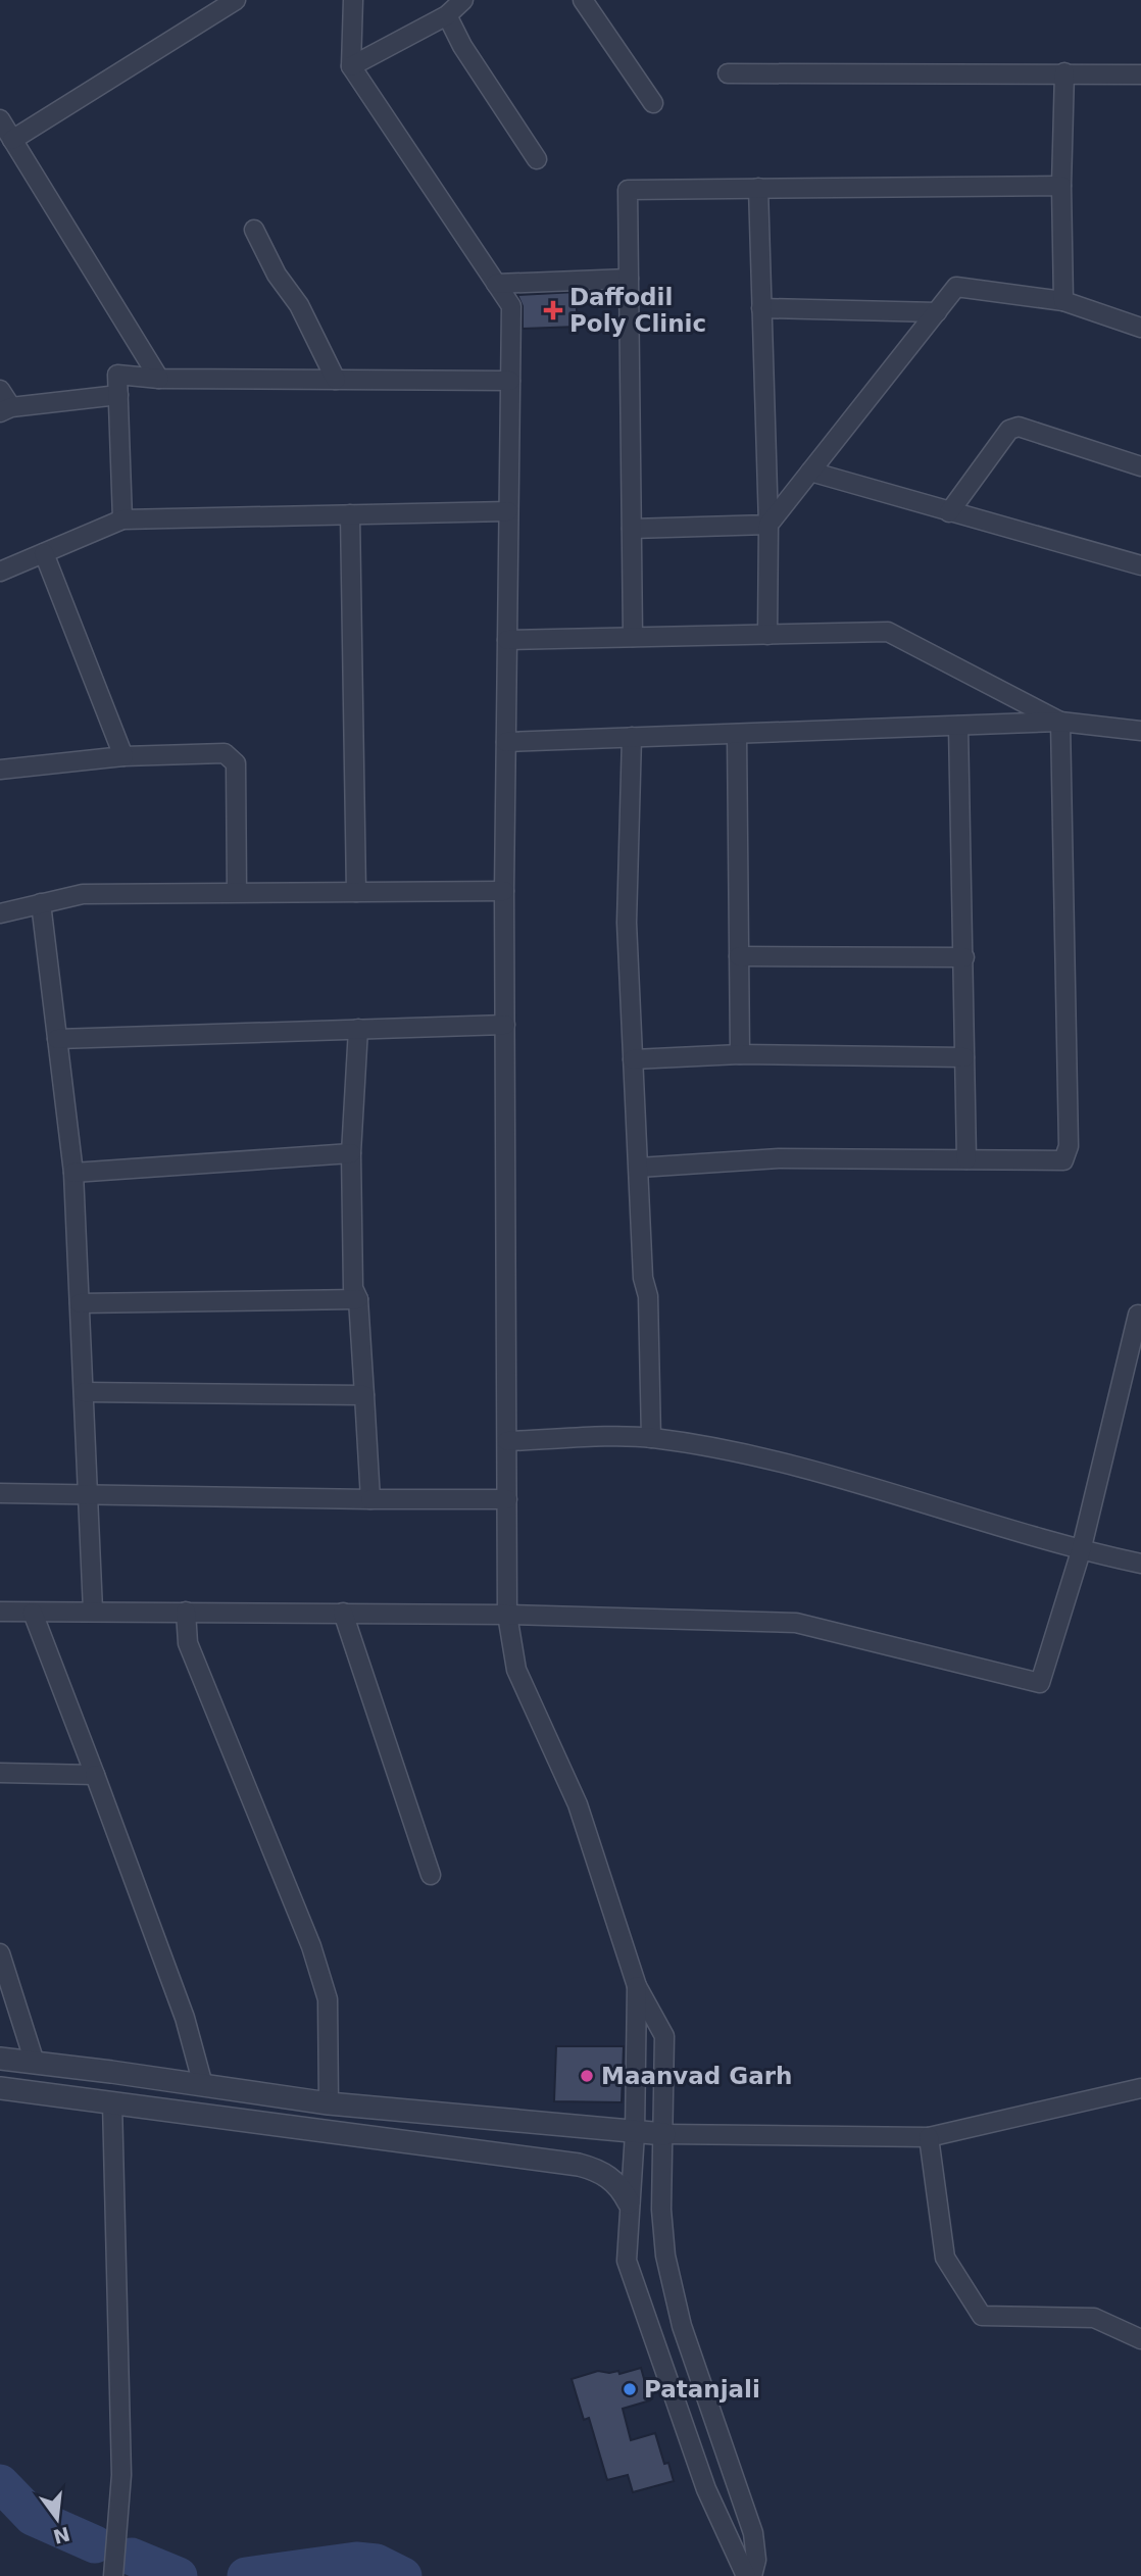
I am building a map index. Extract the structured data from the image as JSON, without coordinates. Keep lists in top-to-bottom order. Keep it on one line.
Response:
{"places":{"health":["Daffodil Poly Clinic"],"other":["Maanvad Garh","Patanjali"]},"north":"bottom"}
